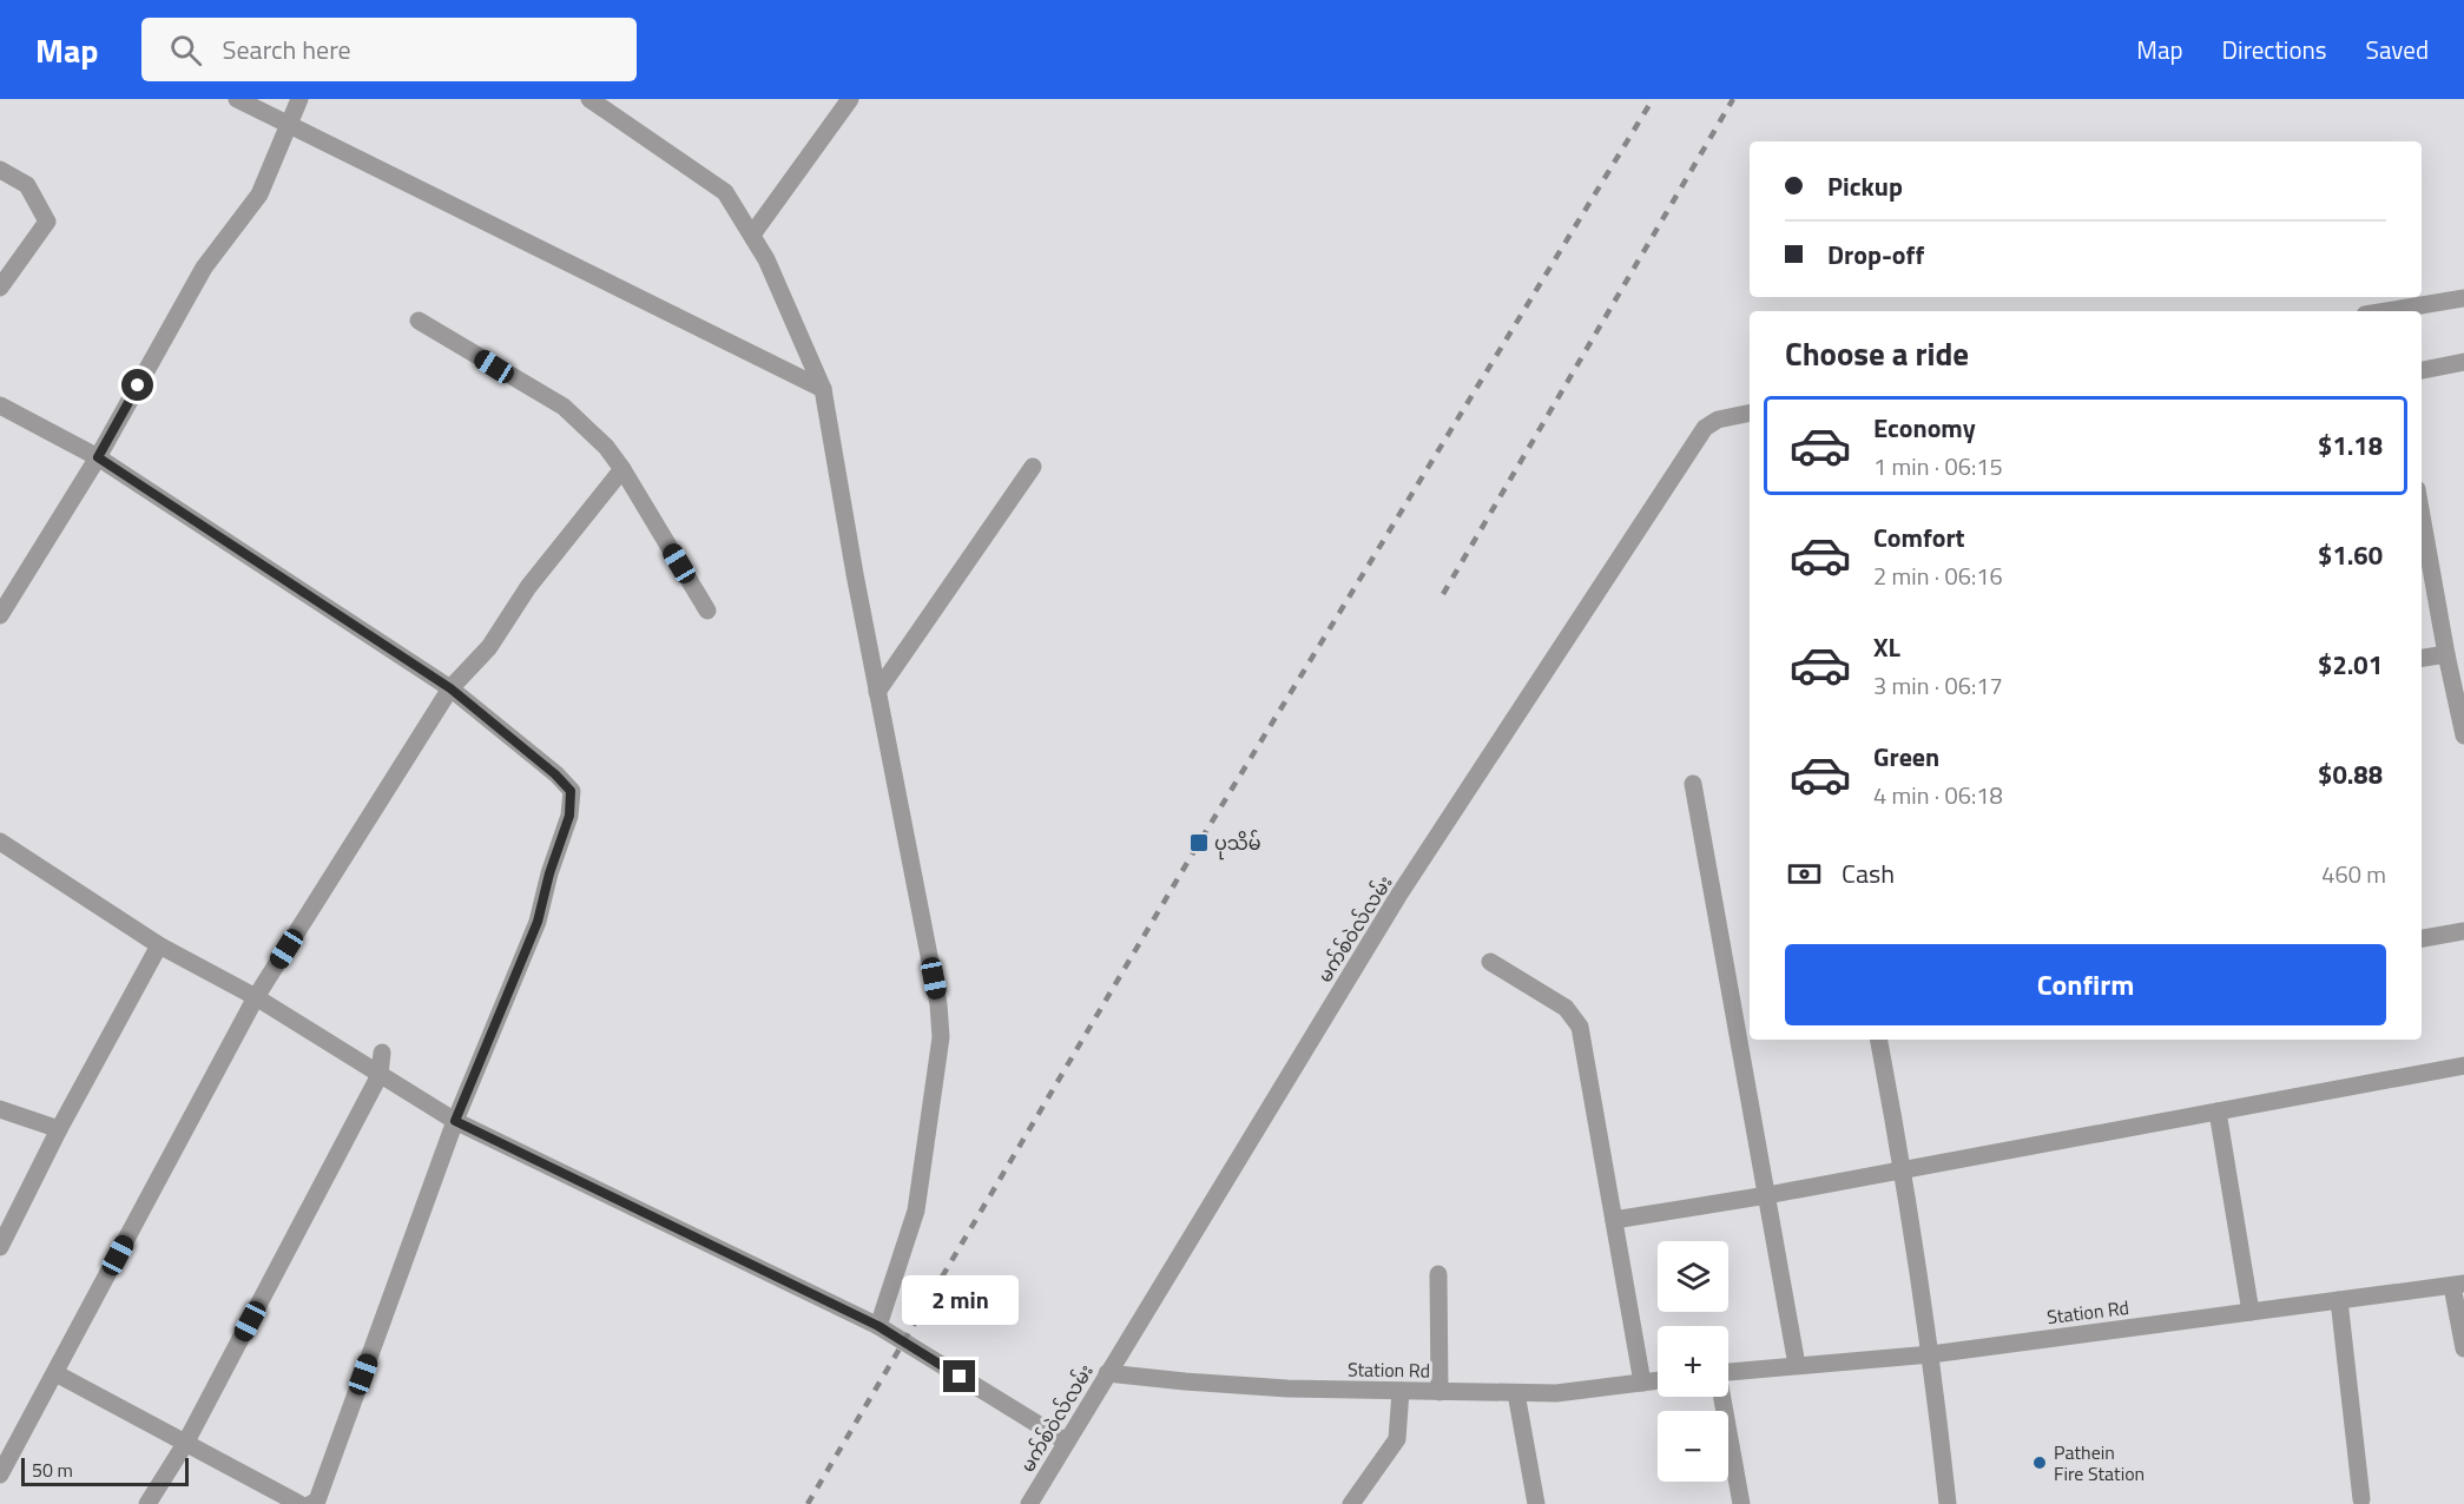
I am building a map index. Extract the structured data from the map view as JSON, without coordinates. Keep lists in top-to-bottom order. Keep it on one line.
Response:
{"streets":{"street":["မက်စ်ဝဲလ်လမ်း","Station Rd"]},"crossings":[["မက်စ်ဝဲလ်လမ်း","Station Rd"]],"places":{"transit":["ပုသိမ်"],"other":["Pathein Fire Station"]},"scale_bar":"50 m","page":{"header":"Map","search":"Search here","nav":["Map","Directions","Saved"],"banner":["Pickup","Drop-off"],"heading":"Choose a ride","list":[{"name":"Economy","note":"1 min · 06:15","value":"$1.18"},{"name":"Comfort","note":"2 min · 06:16","value":"$1.60"},{"name":"XL","note":"3 min · 06:17","value":"$2.01"},{"name":"Green","note":"4 min · 06:18","value":"$0.88"}],"pay":["Cash","460 m"],"buttons":"Confirm","map_buttons":["+","−"],"bubble":"2 min","scale":"50 m"}}
